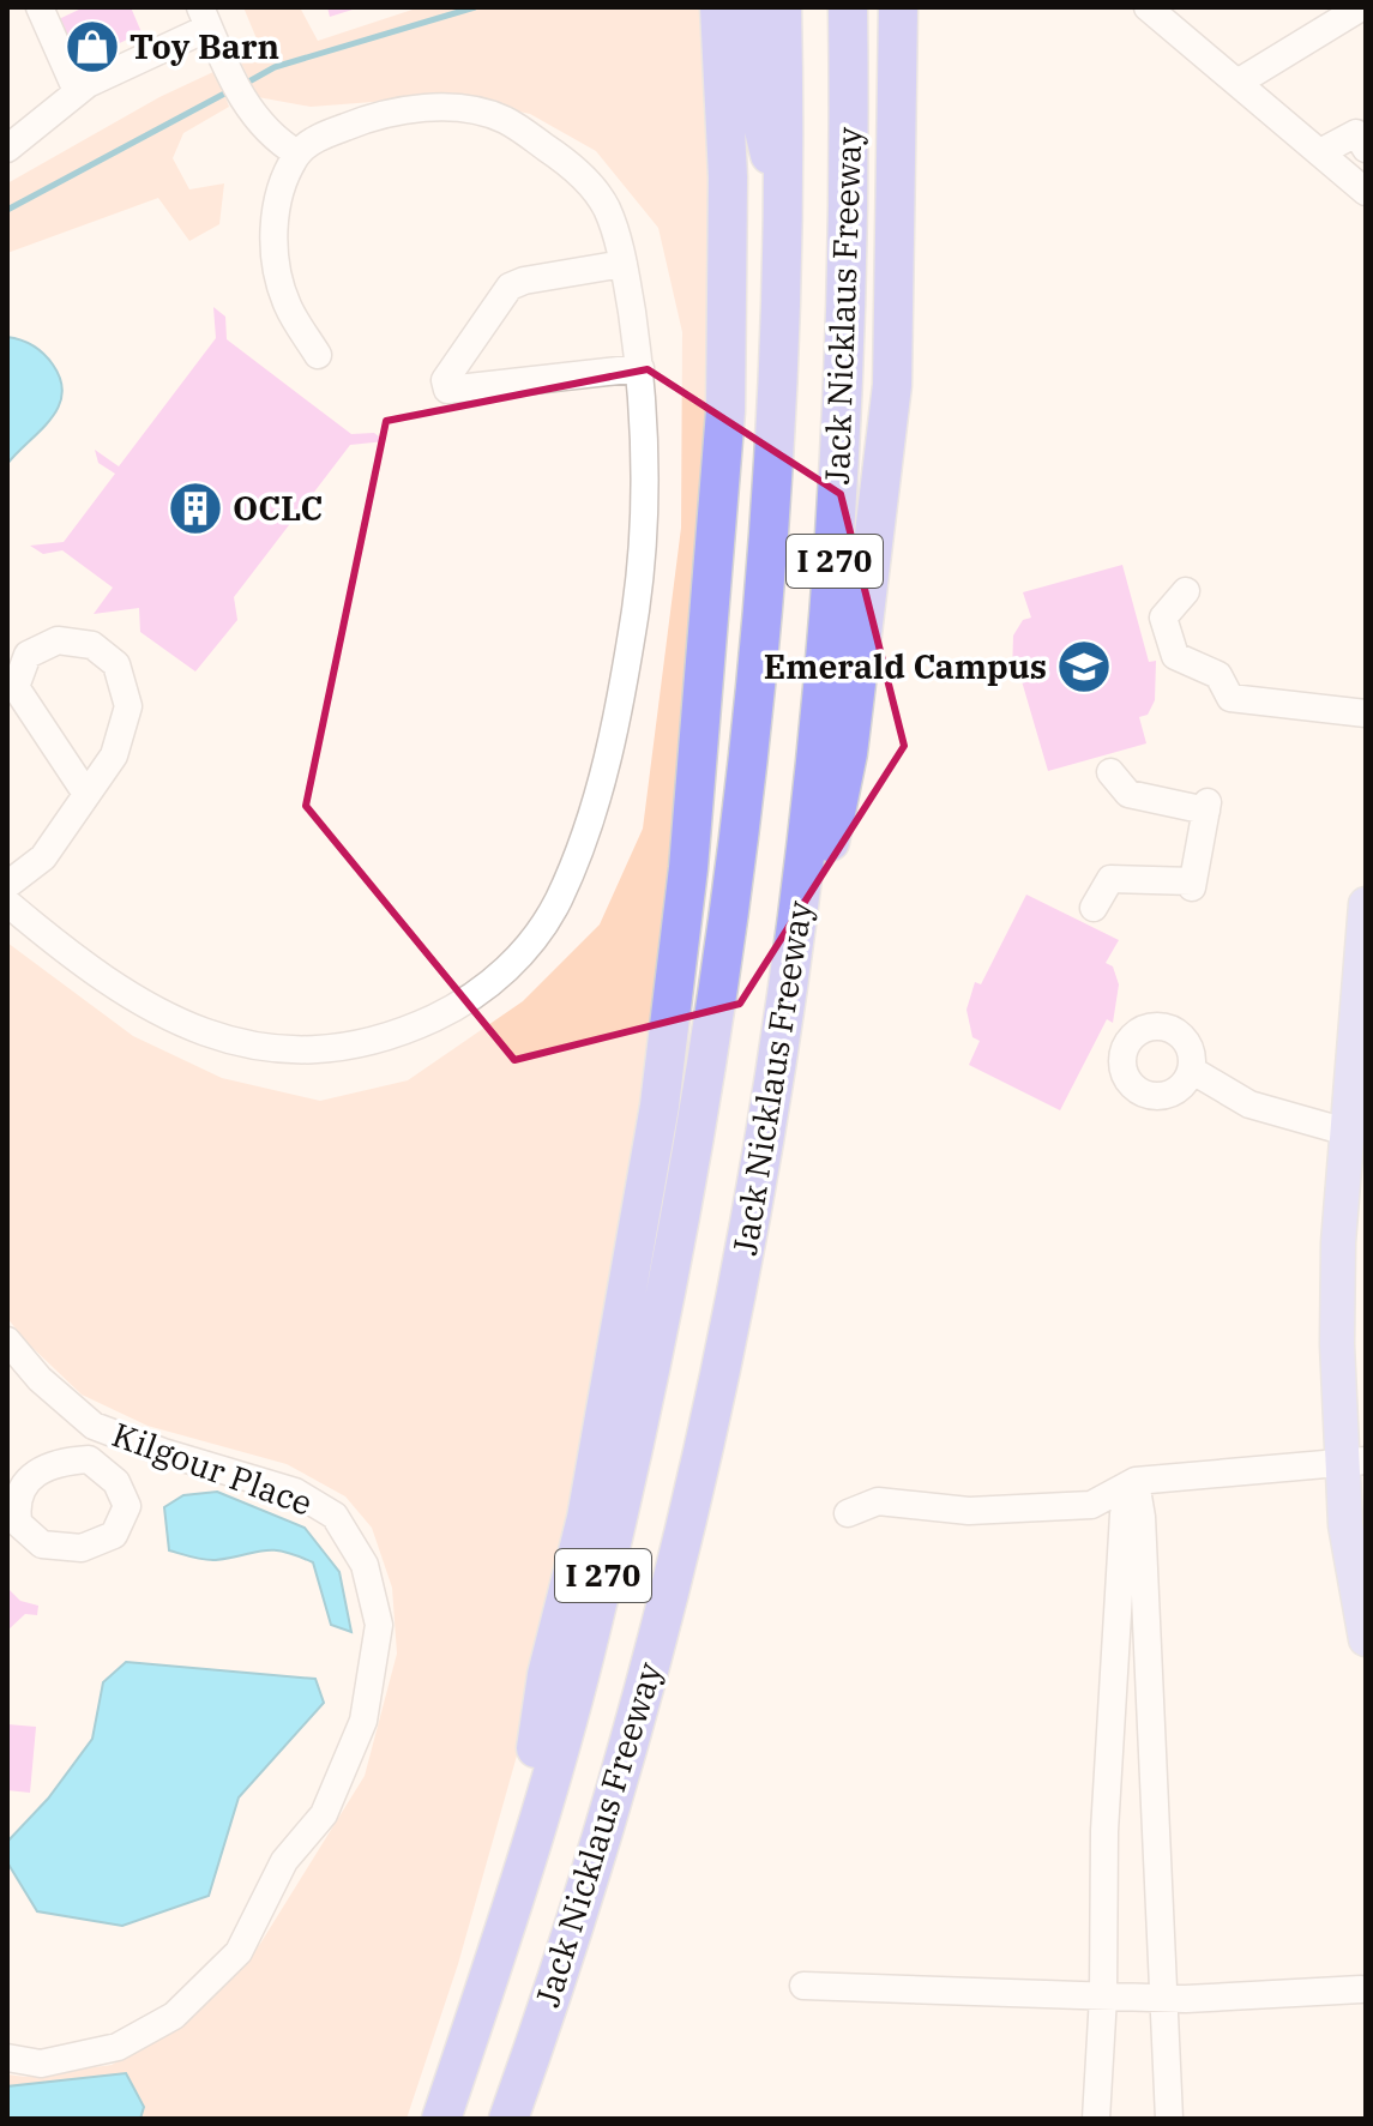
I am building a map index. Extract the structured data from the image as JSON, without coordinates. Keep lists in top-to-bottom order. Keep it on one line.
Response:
{"streets":{"highway":["Jack Nicklaus Freeway","I 270"],"street":["Kilgour Place"]},"places":{"shop":["Toy Barn"],"building":["OCLC"],"school or university":["Emerald Campus"]}}
